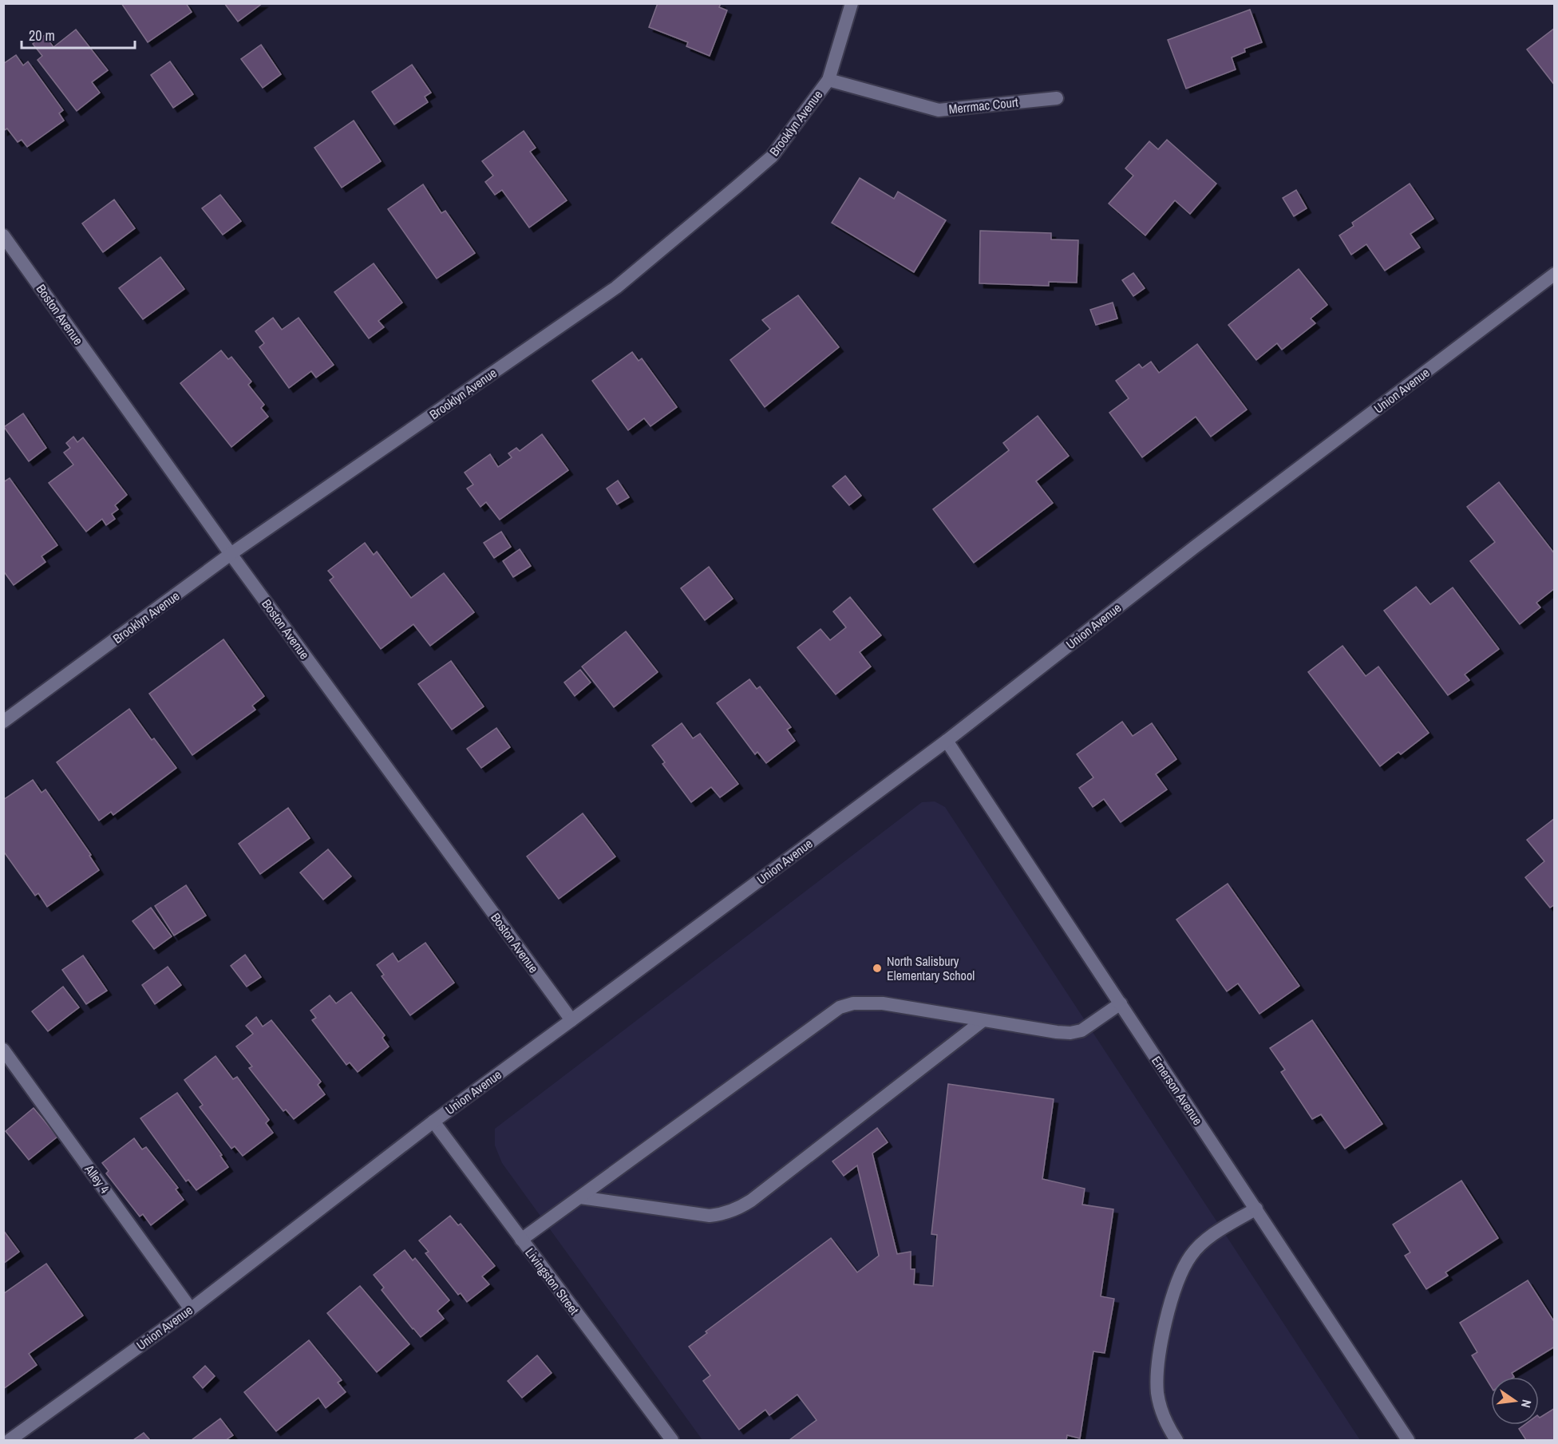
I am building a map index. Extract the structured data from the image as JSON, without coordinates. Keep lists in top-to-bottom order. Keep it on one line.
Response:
{"streets":{"street":["Merrmac Court","Brooklyn Avenue","Boston Avenue","Union Avenue","Emerson Avenue","Alley 4","Livingston Street"]},"crossings":[["Merrmac Court","Brooklyn Avenue"],["Brooklyn Avenue","Boston Avenue"],["Boston Avenue","Union Avenue"],["Union Avenue","Emerson Avenue"],["Union Avenue","Alley 4"],["Union Avenue","Livingston Street"]],"places":["North Salisbury Elementary School"],"scale_bar":"20 m","north":"right"}
